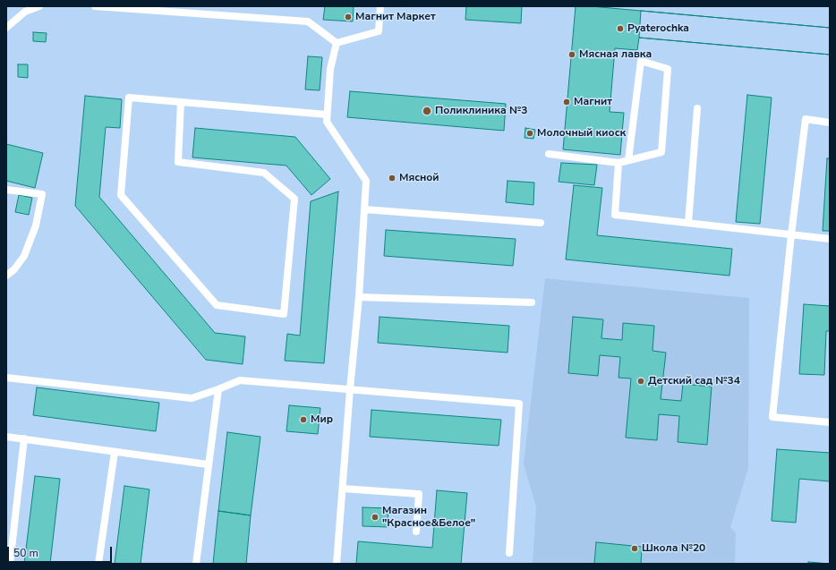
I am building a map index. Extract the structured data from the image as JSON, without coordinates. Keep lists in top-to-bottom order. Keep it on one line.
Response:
{"places":["Магнит Маркет","Pyaterochka","Мясная лавка","Магнит","Поликлиника №3","Молочный киоск","Мясной","Детский сад №34","Мир","Магазин \"Красное&Белое\"","Школа №20"],"scale_bar":"50 m"}
